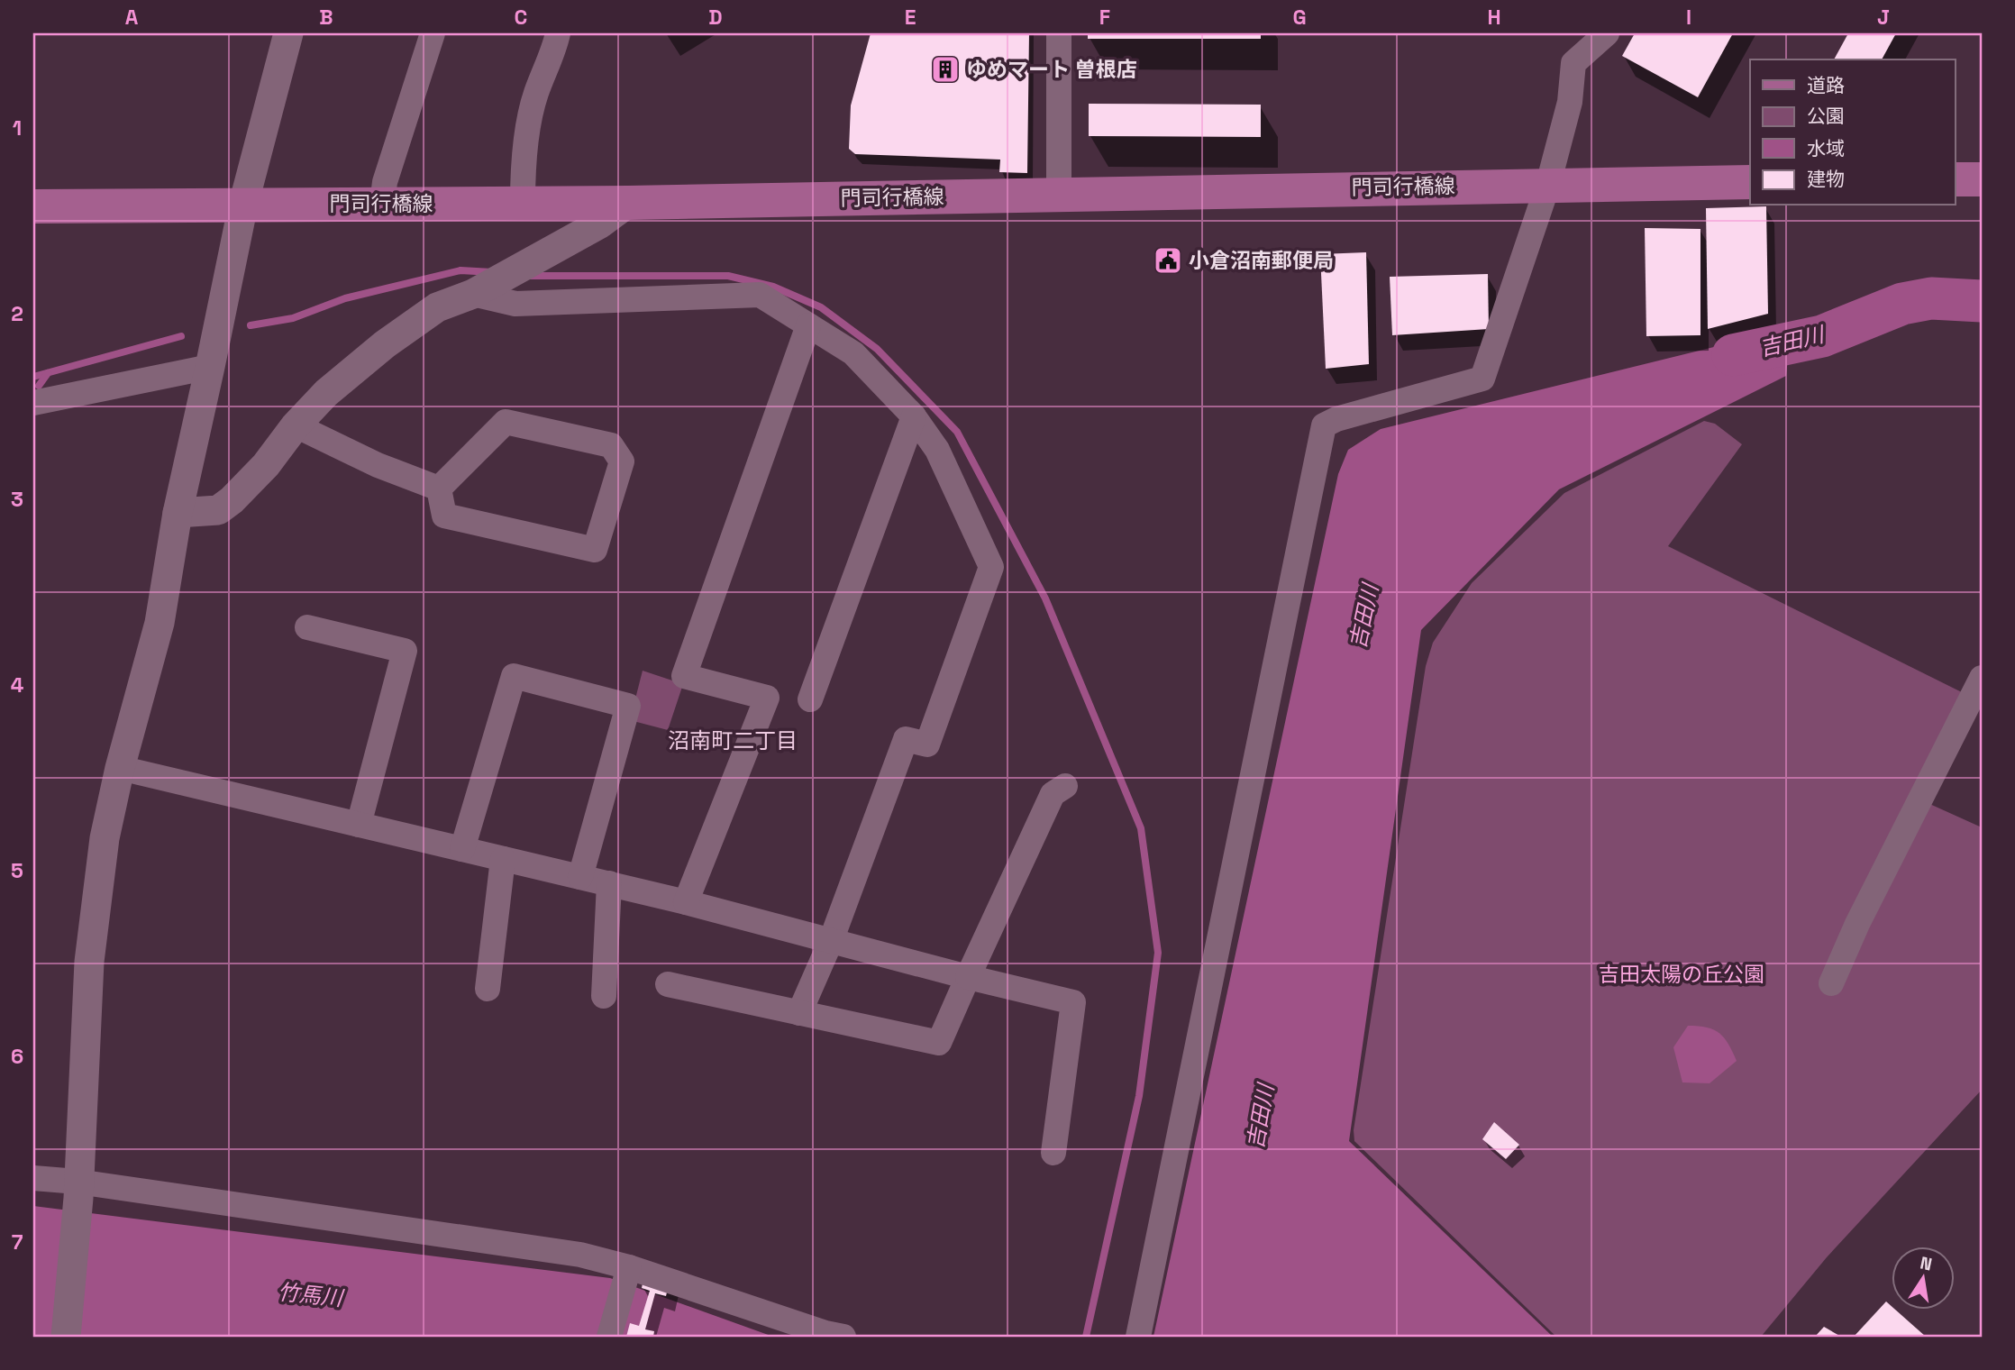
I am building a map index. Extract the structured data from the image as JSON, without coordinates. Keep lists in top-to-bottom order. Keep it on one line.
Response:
{"streets":{"main road":["門司行橋線"]},"districts":["沼南町二丁目"],"water":["吉田川","竹馬川"],"parks":["吉田太陽の丘公園"],"places":{"building":["ゆめマート 曽根店"],"public building":["小倉沼南郵便局"]},"legend":["道路","公園","水域","建物"],"north":"top","grid":{"columns":["A","B","C","D","E","F","G","H","I","J"],"rows":["1","2","3","4","5","6","7"]}}
